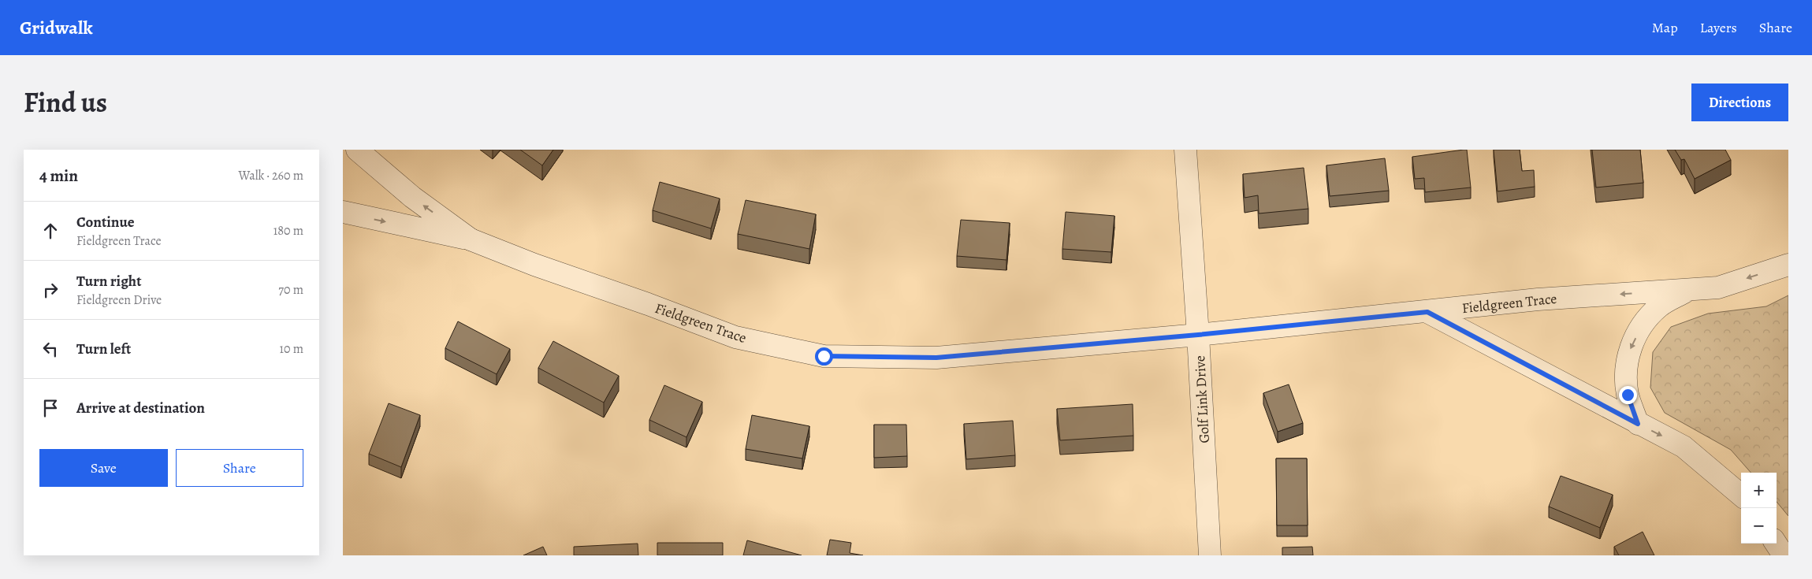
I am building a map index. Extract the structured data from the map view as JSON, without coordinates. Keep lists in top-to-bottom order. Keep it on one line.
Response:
{"streets":{"street":["Fieldgreen Trace","Golf Link Drive"]},"crossings":[["Fieldgreen Trace","Golf Link Drive"]],"page":{"header":"Gridwalk","nav":["Map","Layers","Share"],"title":"Find us","buttons":["Directions",["Save","Share"]],"heading":["4 min","Walk · 260 m"],"list":[["Continue","Fieldgreen Trace","180 m"],["Turn right","Fieldgreen Drive","70 m"],["Turn left","10 m"],"Arrive at destination"],"map_buttons":["+","−"]}}
